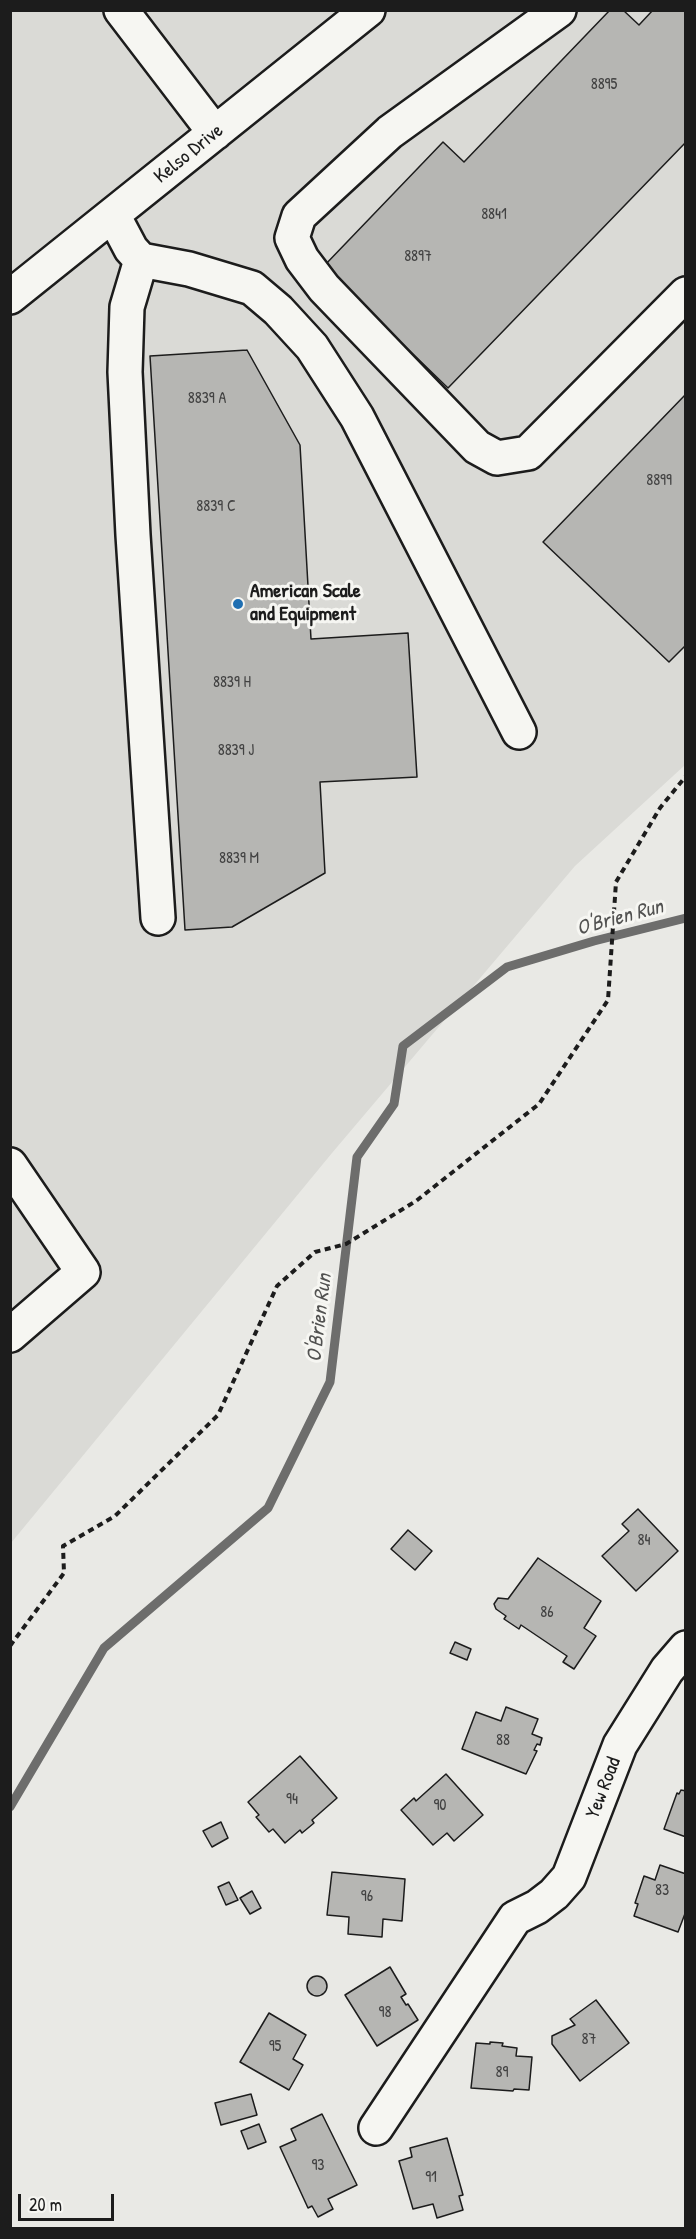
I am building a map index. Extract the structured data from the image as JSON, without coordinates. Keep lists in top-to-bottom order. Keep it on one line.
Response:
{"streets":{"street":["Kelso Drive","Yew Road"]},"water":["O'Brien Run"],"places":["American Scale and Equipment"],"house_numbers":["8895","8841","8897","8839 A","8899","8839 C","8839 H","8839 J","8839 M","84","86","88","94","90","83","96","98","87","95","89","93","91"],"scale_bar":"20 m"}
